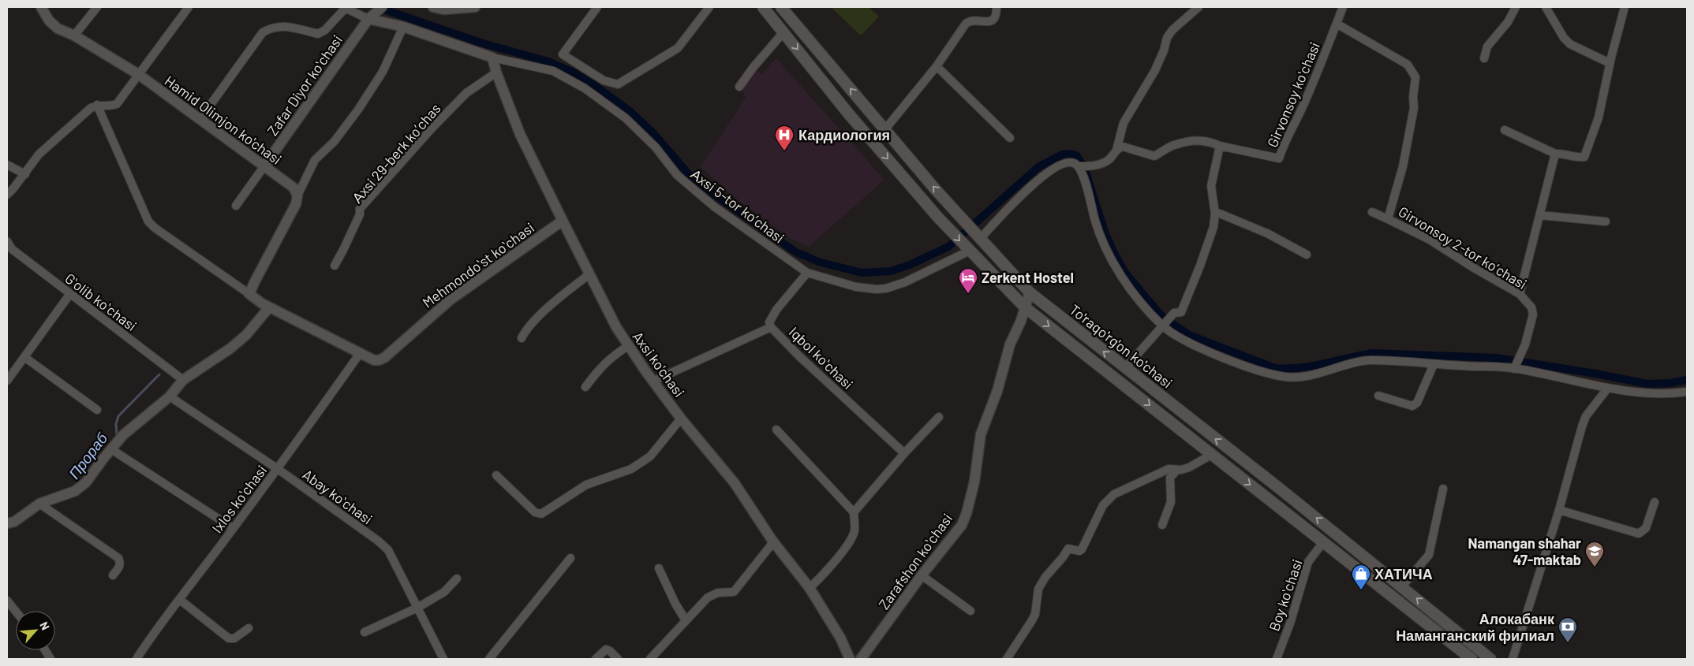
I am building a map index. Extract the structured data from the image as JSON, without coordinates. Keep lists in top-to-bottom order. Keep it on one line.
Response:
{"streets":{"main road":["To'raqo'rg'on ko'chasi"],"street":["Zafar Diyor koʻchasi","Girvonsoy koʻchasi","Hamid Olimjon ko'chasi","Аxsi 29-berk koʼchas","Аxsi 5-tor koʼchasi","Girvonsoy 2-tor koʼchasi","Mehmondoʻst koʻchasi","Gʻolib koʻchasi","Iqbol koʻchasi","Axsi ko'chasi","Abay koʻchasi","Ixlos koʻchasi","Zarafshon koʻchasi","Boy koʻchasi"]},"crossings":[["Zafar Diyor koʻchasi","Hamid Olimjon ko'chasi"],["Girvonsoy koʻchasi","Girvonsoy 2-tor koʼchasi"],["Аxsi 29-berk koʼchas","Axsi ko'chasi"],["Аxsi 5-tor koʼchasi","To'raqo'rg'on ko'chasi"],["Аxsi 5-tor koʼchasi","Iqbol koʻchasi"],["Аxsi 5-tor koʼchasi","Axsi ko'chasi"],["Mehmondoʻst koʻchasi","Axsi ko'chasi"],["Mehmondoʻst koʻchasi","Ixlos koʻchasi"],["To'raqo'rg'on ko'chasi","Zarafshon koʻchasi"],["To'raqo'rg'on ko'chasi","Boy koʻchasi"],["Abay koʻchasi","Ixlos koʻchasi"]],"water":["Прораб"],"places":{"hospital":["Кардиология"],"hotel":["Zerkent Hostel"],"school or university":["Namangan shahar 47-maktab"],"shop":["ХАТИЧА"],"bank":["Алокабанк Наманганский филиал"]},"north":"top right"}
